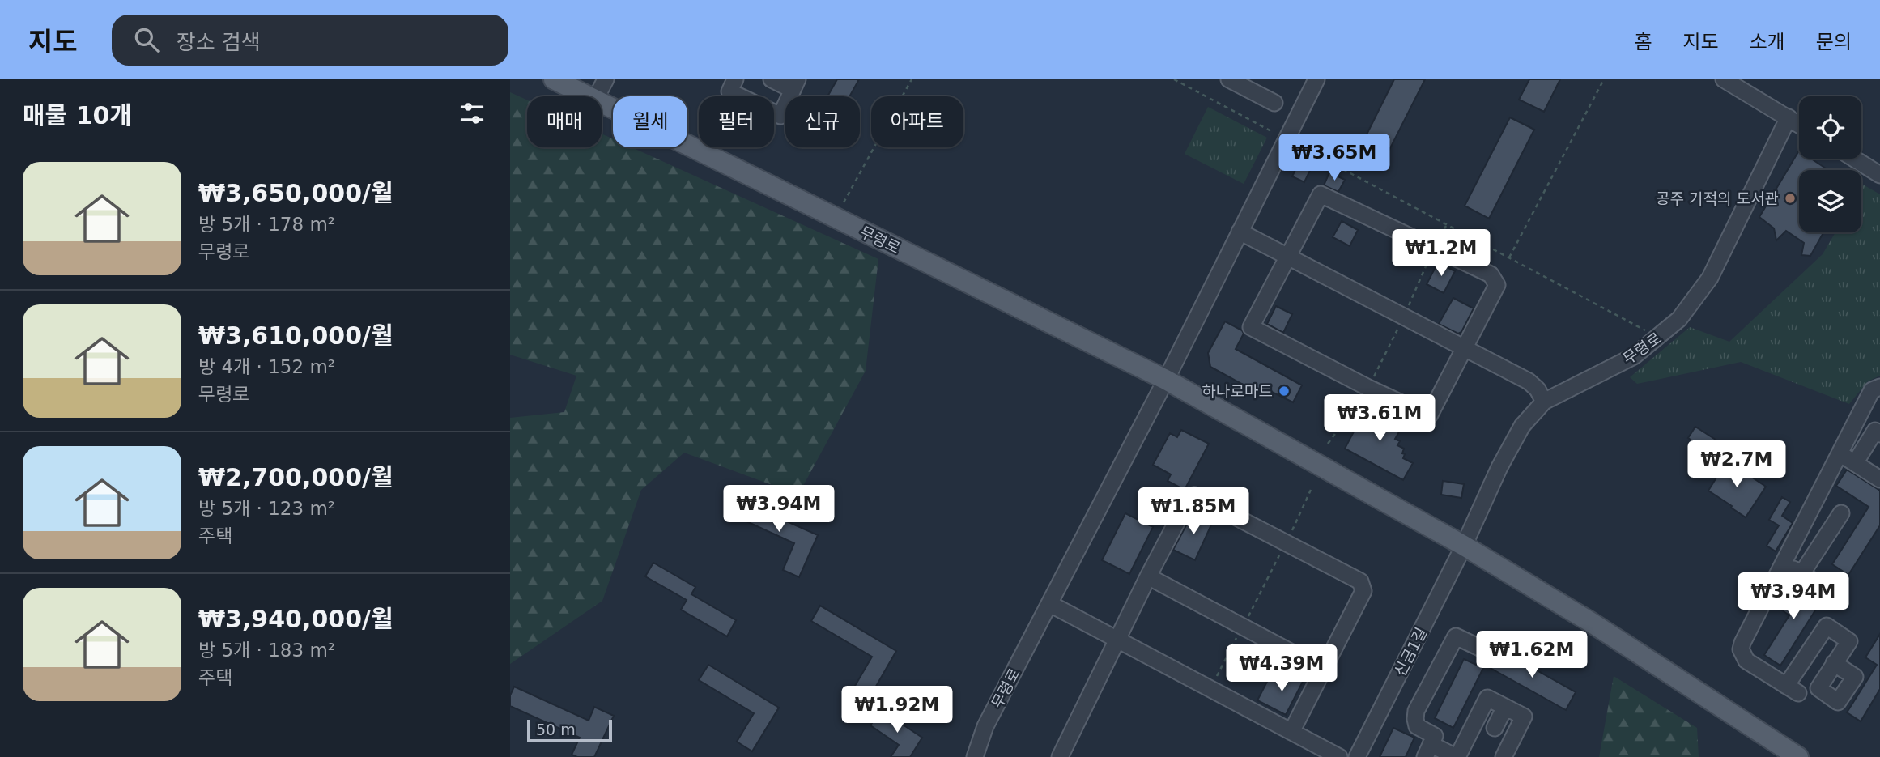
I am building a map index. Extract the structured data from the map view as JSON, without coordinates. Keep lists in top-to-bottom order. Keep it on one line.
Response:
{"streets":{"main road":["무령로"],"street":["신금1길"]},"crossings":[["무령로","신금1길"]],"places":["공주 기적의 도서관","하나로마트"],"scale_bar":"50 m","page":{"header":"지도","search":"장소 검색","nav":["홈","지도","소개","문의"],"heading":"매물 10개","chip":["매매","월세","필터","신규","아파트"],"price":["₩3.65M","₩1.2M","₩3.61M","₩2.7M","₩3.94M","₩1.85M","₩3.94M","₩1.62M","₩4.39M","₩1.92M"],"list":[{"name":"₩3,650,000/월","note":"방 5개 · 178 m² · 무령로"},{"name":"₩3,610,000/월","note":"방 4개 · 152 m² · 무령로"},{"name":"₩2,700,000/월","note":"방 5개 · 123 m² · 주택"},{"name":"₩3,940,000/월","note":"방 5개 · 183 m² · 주택"}],"scale":"50 m"}}
